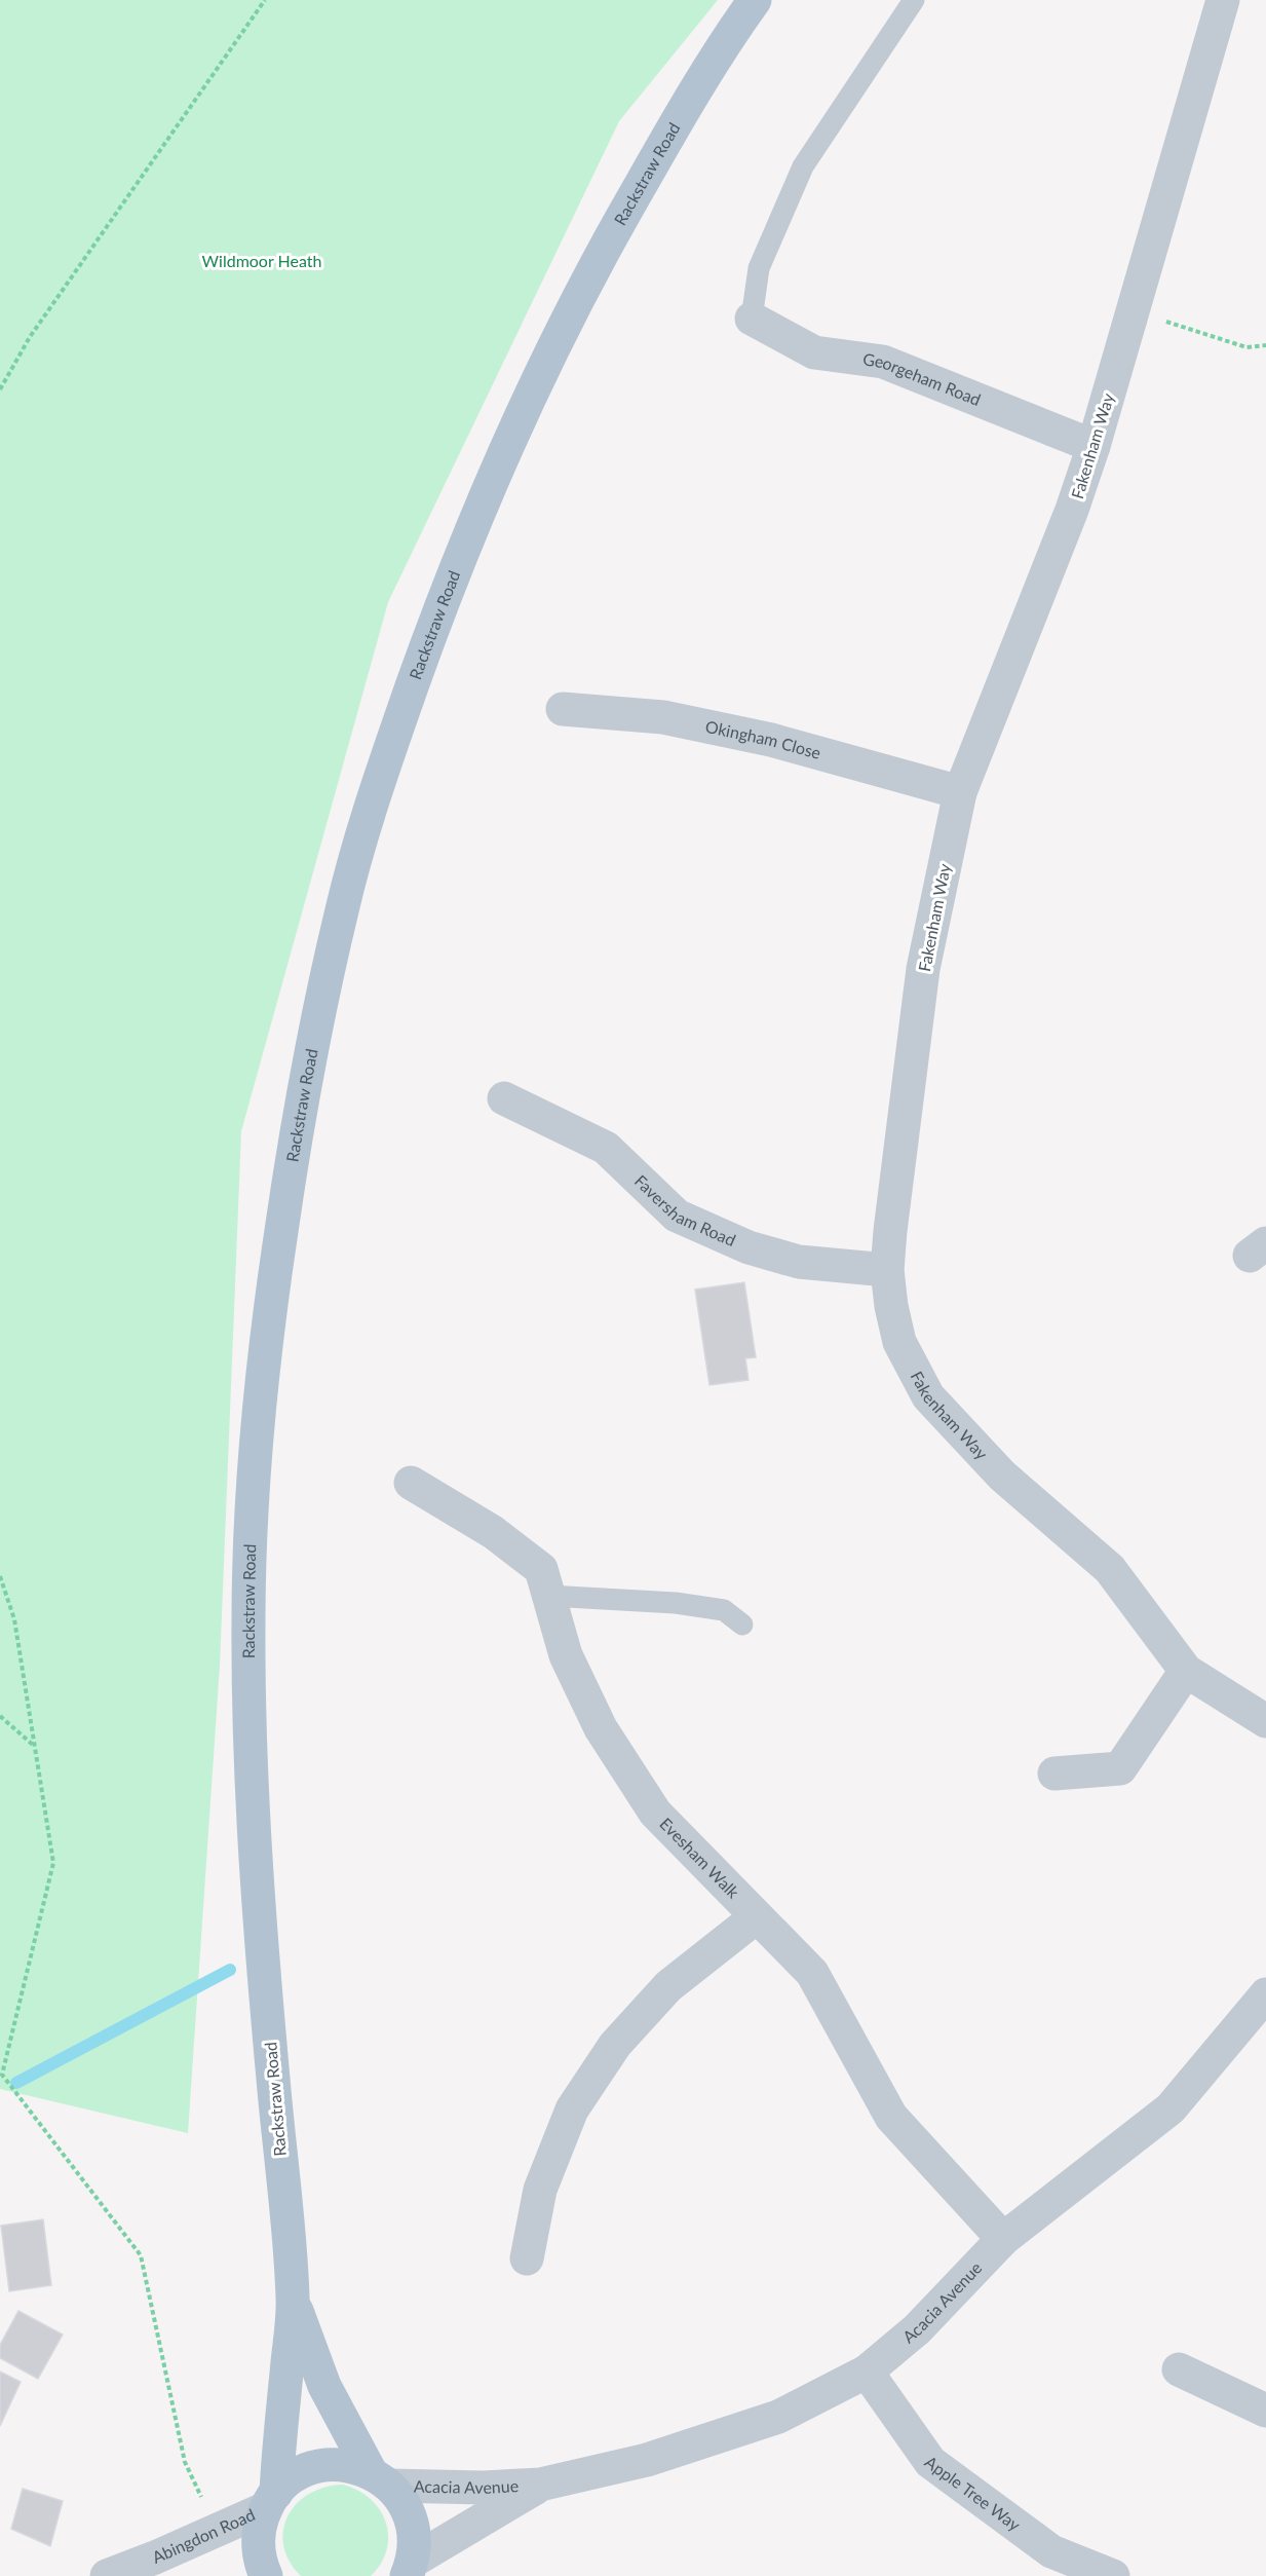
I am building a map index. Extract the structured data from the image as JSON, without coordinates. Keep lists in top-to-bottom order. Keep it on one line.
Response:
{"streets":{"main road":["Rackstraw Road"],"street":["Georgeham Road","Fakenham Way","Okingham Close","Faversham Road","Evesham Walk","Acacia Avenue","Apple Tree Way","Abingdon Road"]},"crossings":[["Rackstraw Road","Acacia Avenue"],["Rackstraw Road","Abingdon Road"],["Georgeham Road","Fakenham Way"],["Fakenham Way","Okingham Close"],["Fakenham Way","Faversham Road"],["Evesham Walk","Acacia Avenue"],["Acacia Avenue","Apple Tree Way"]],"parks":["Wildmoor Heath"]}
